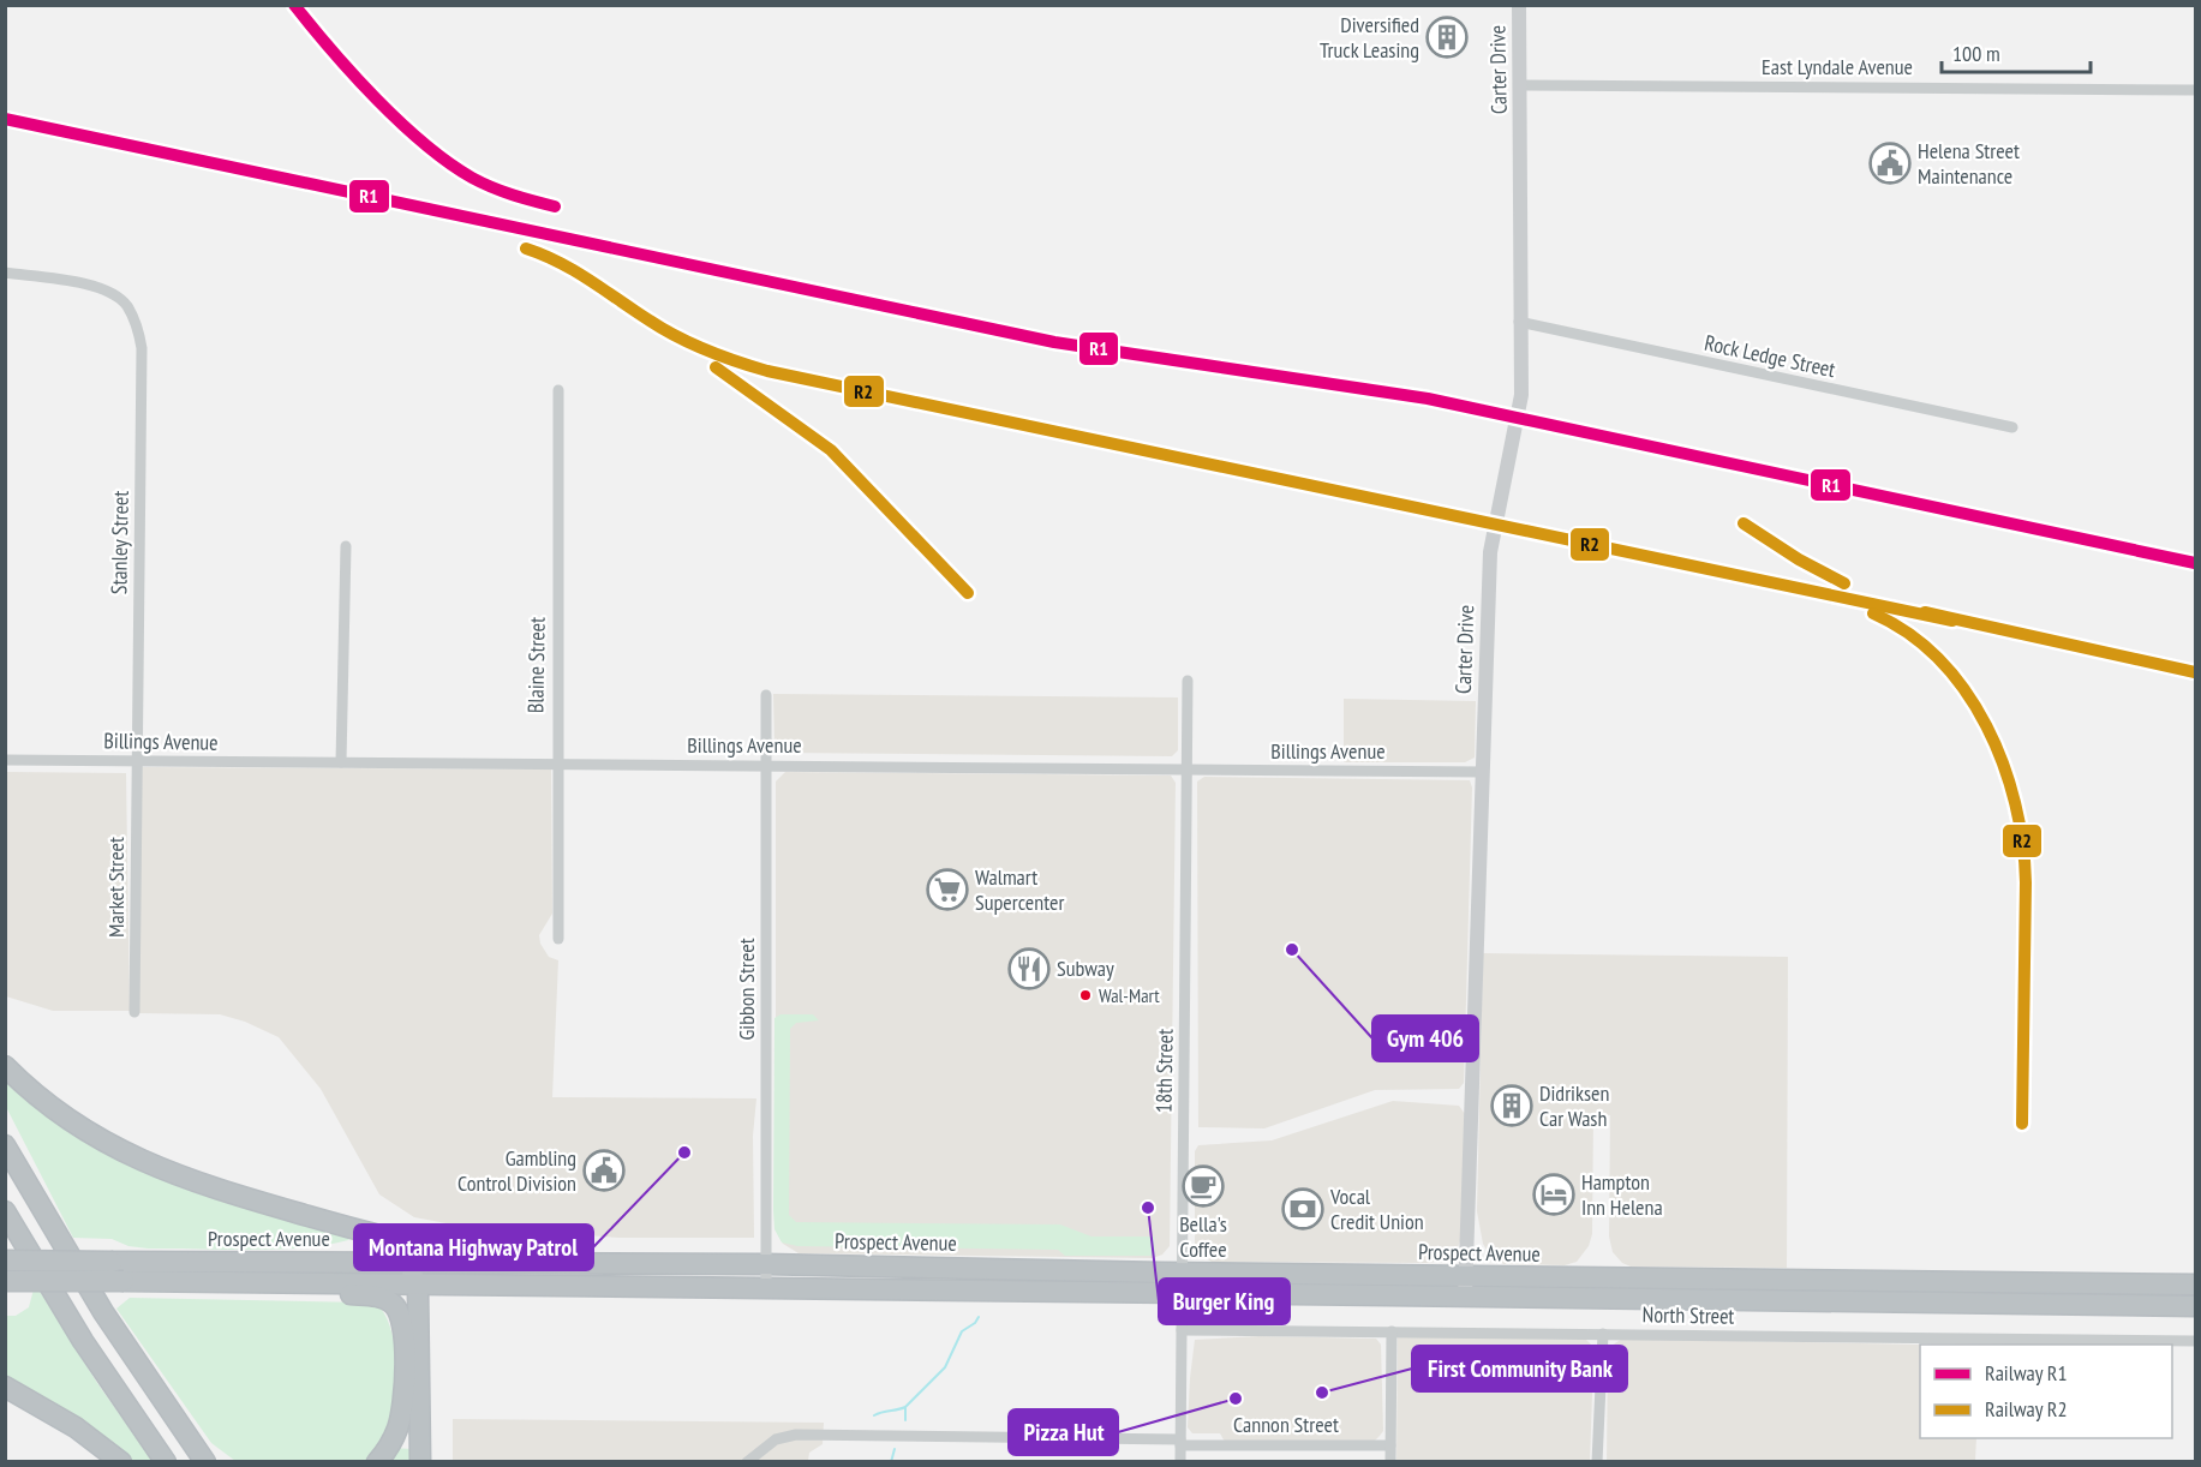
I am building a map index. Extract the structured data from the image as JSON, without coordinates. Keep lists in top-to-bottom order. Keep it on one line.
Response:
{"streets":{"highway":["Prospect Avenue"],"street":["East Lyndale Avenue","Carter Drive","Rock Ledge Street","Stanley Street","Blaine Street","Billings Avenue","Market Street","Gibbon Street","18th Street","North Street","Cannon Street"]},"crossings":[["East Lyndale Avenue","Carter Drive"],["Carter Drive","Rock Ledge Street"],["Carter Drive","Billings Avenue"],["Carter Drive","Prospect Avenue"],["Stanley Street","Billings Avenue"],["Stanley Street","Market Street"],["Blaine Street","Billings Avenue"],["Billings Avenue","Market Street"],["Billings Avenue","Gibbon Street"],["Billings Avenue","18th Street"],["Gibbon Street","Prospect Avenue"],["18th Street","Prospect Avenue"],["18th Street","North Street"],["18th Street","Cannon Street"]],"places":{"building":["Diversified Truck Leasing","Didriksen Car Wash"],"public building":["Helena Street Maintenance","Gambling Control Division"],"supermarket":["Walmart Supercenter"],"other":["Gym 406","Wal-Mart","Montana Highway Patrol","Burger King","First Community Bank","Pizza Hut"],"restaurant":["Subway"],"cafe":["Bella's Coffee"],"hotel":["Hampton Inn Helena"],"bank":["Vocal Credit Union"]},"lines":["rail line R1","rail line R2"],"legend":["Railway R1","Railway R2"],"scale_bar":"100 m"}
